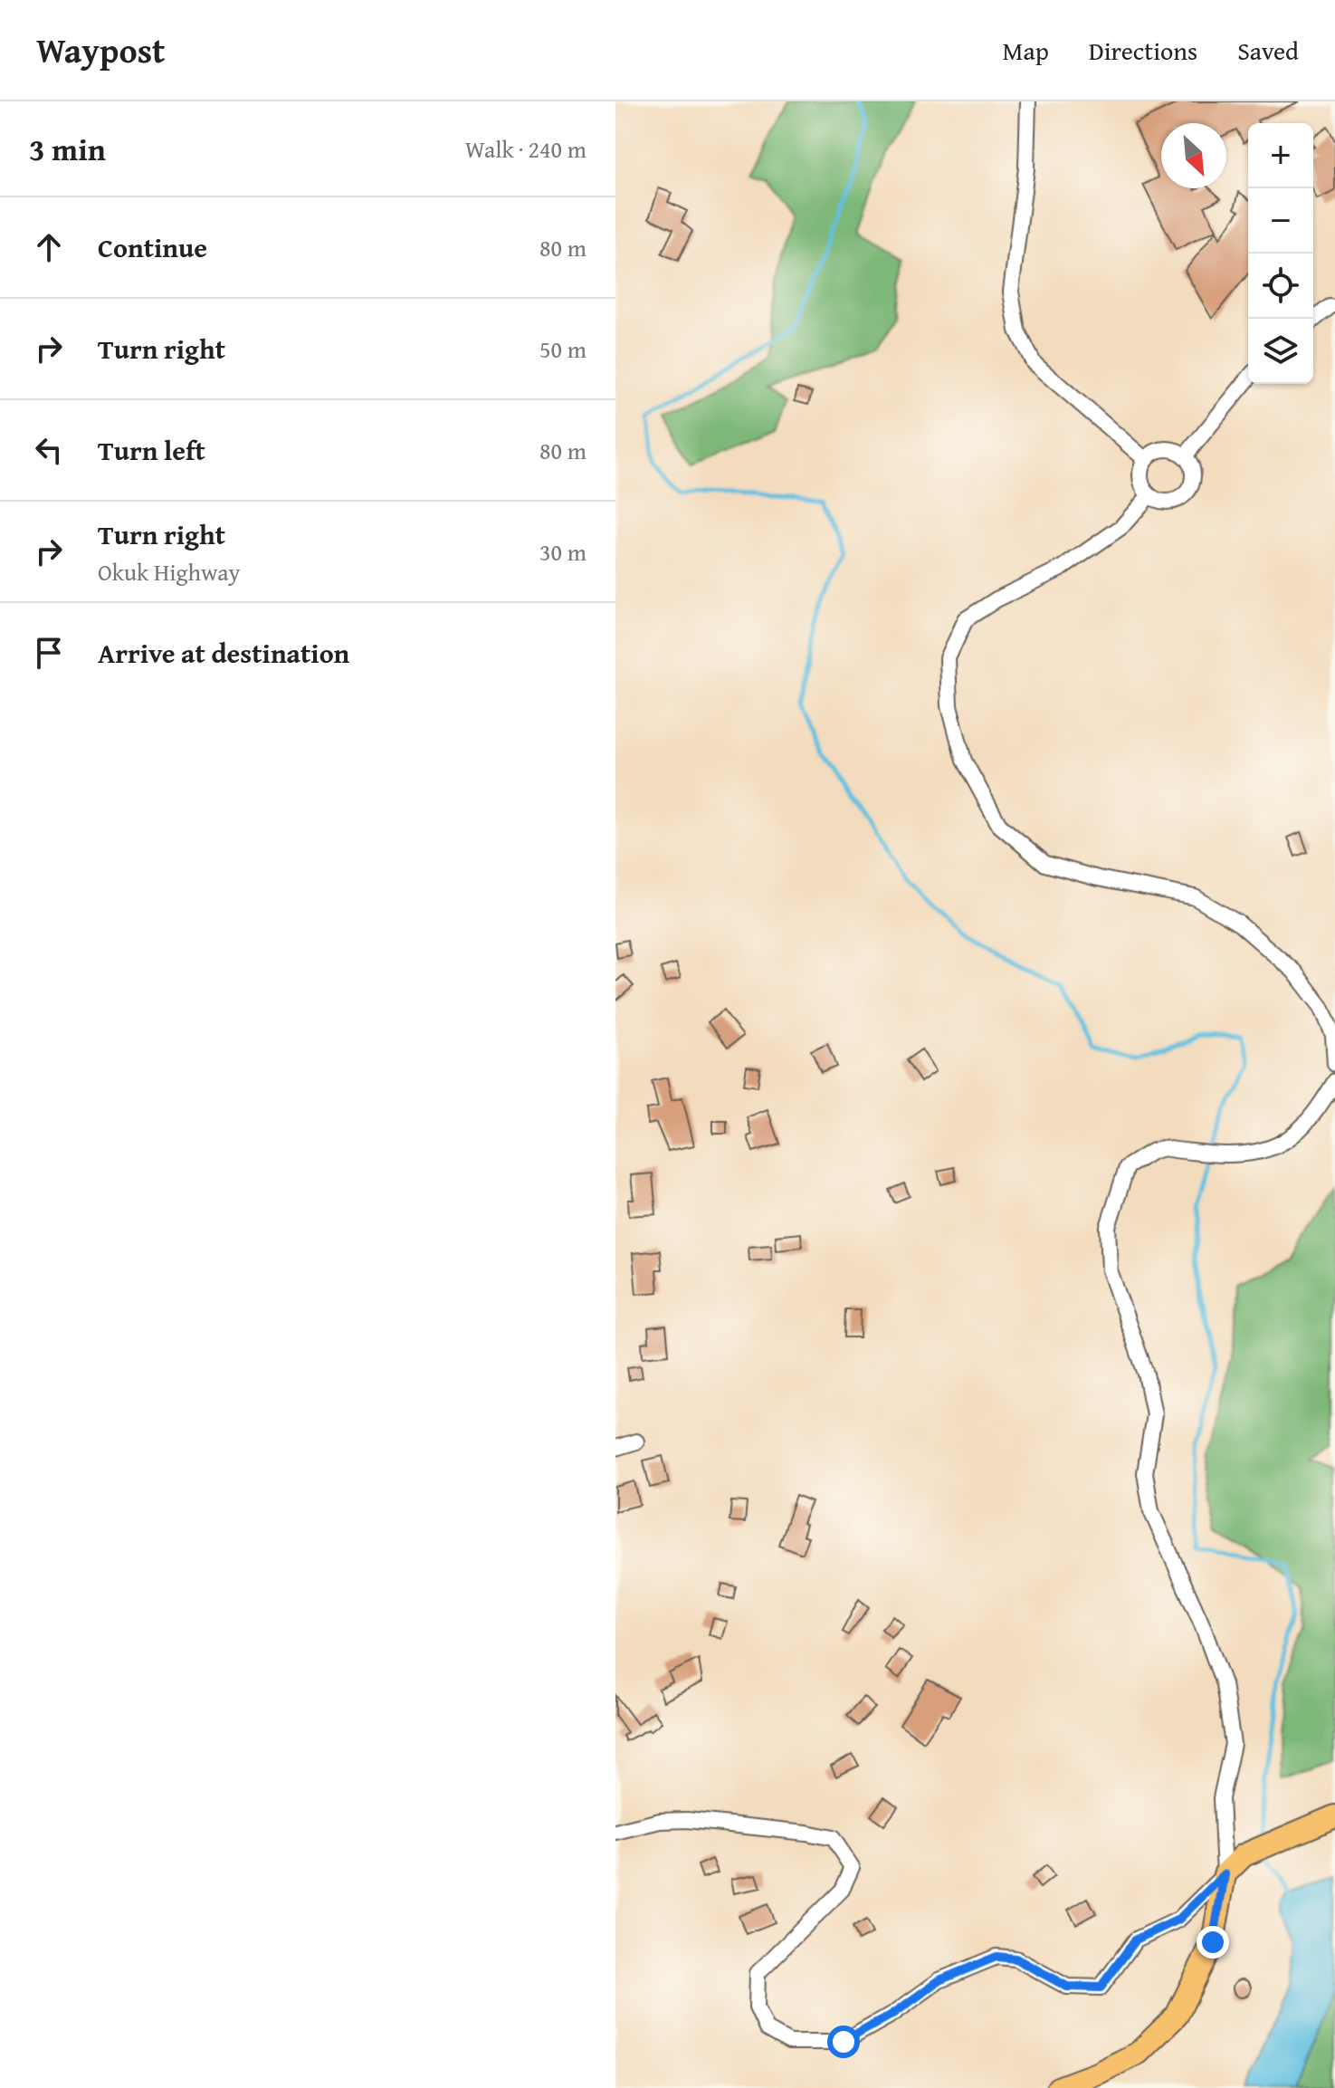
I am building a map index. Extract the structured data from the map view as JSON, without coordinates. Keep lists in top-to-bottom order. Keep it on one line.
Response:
{"north":"bottom right","page":{"header":"Waypost","nav":["Map","Directions","Saved"],"heading":["3 min","Walk · 240 m"],"map_buttons":["+","−"],"list":[["Continue","80 m"],["Turn right","50 m"],["Turn left","80 m"],["Turn right","Okuk Highway","30 m"],"Arrive at destination"]}}
